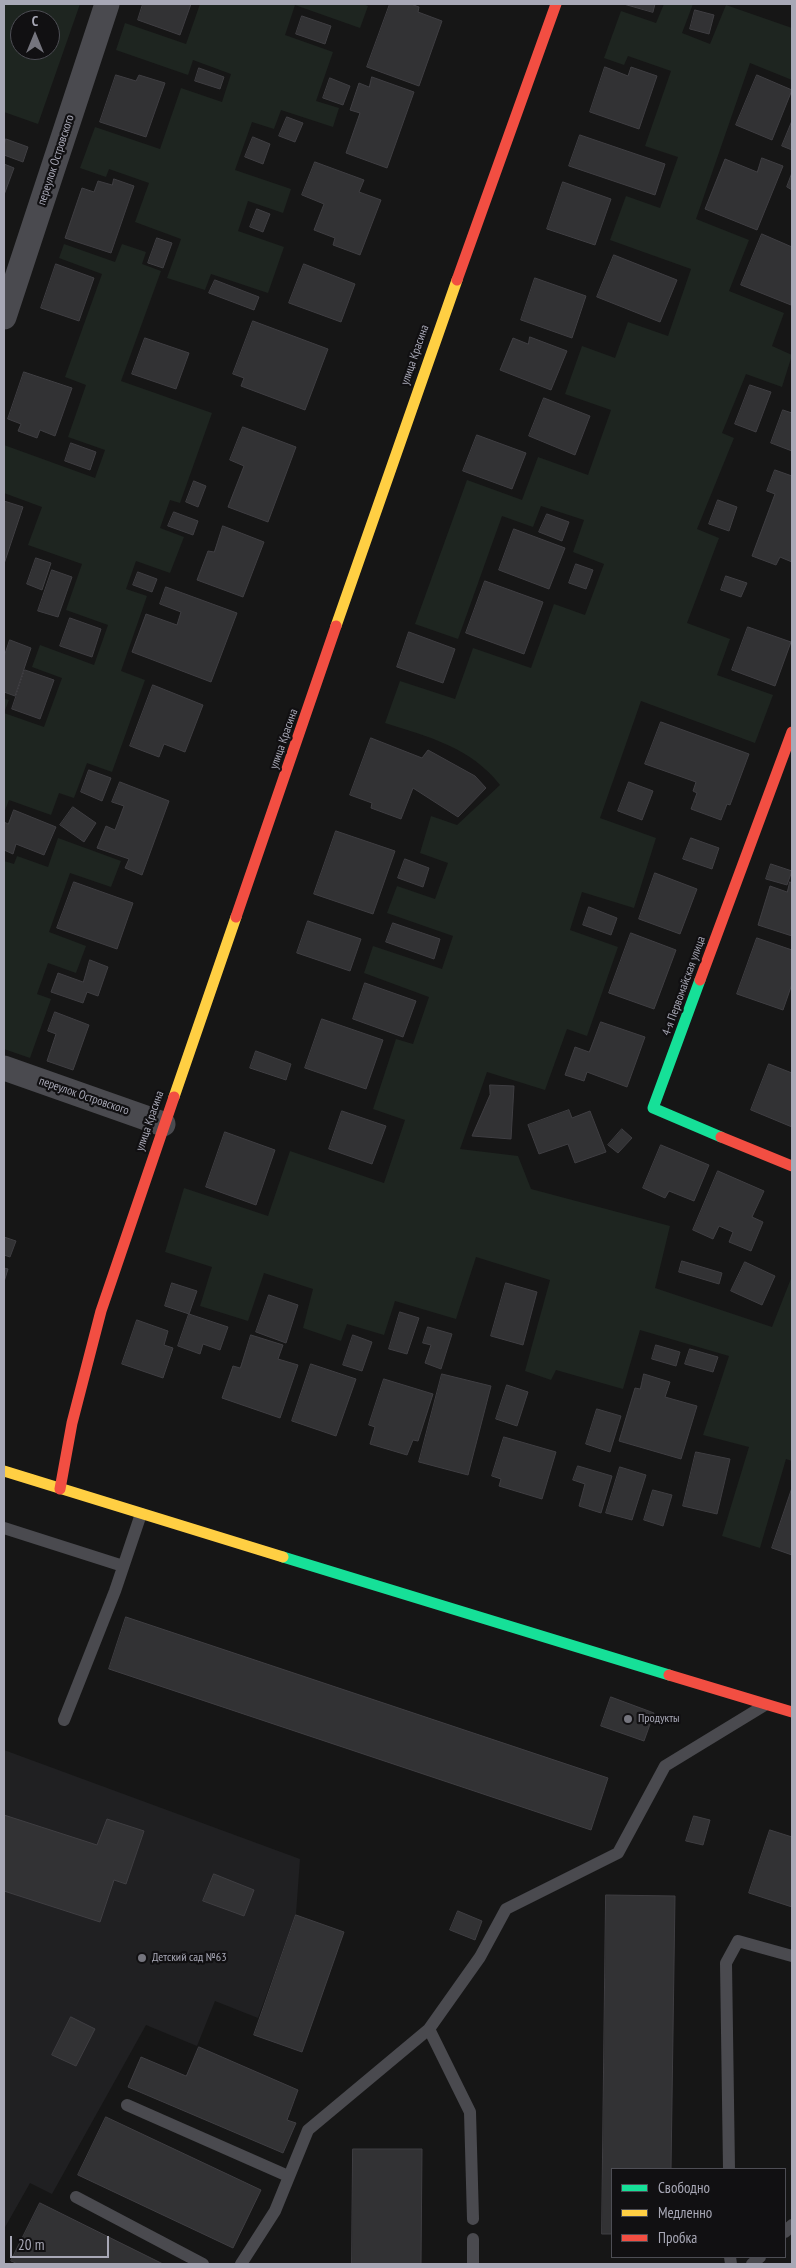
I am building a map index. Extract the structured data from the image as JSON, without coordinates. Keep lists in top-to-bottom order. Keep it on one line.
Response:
{"streets":{"street":["переулок Островского","улица Красина","4-я Первомайская улица"]},"crossings":[["переулок Островского","улица Красина"]],"places":["Продукты","Детский сад №63"],"legend":["Свободно","Медленно","Пробка"],"scale_bar":"20 m","north":"top"}
